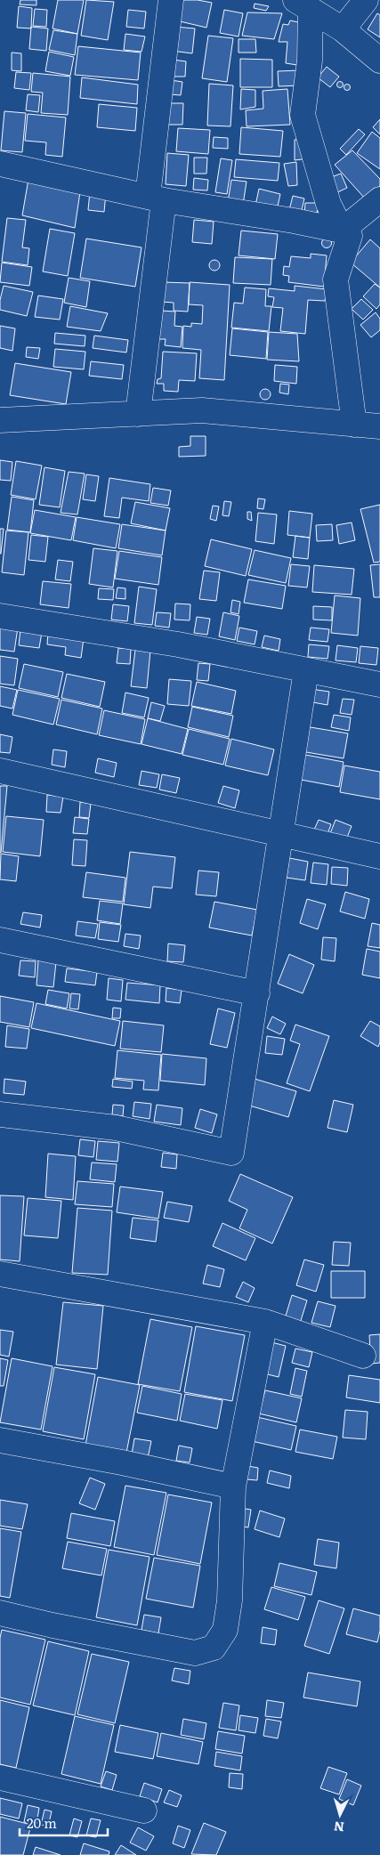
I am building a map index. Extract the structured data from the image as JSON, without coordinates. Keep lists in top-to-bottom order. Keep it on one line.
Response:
{"scale_bar":"20 m","north":"bottom"}
